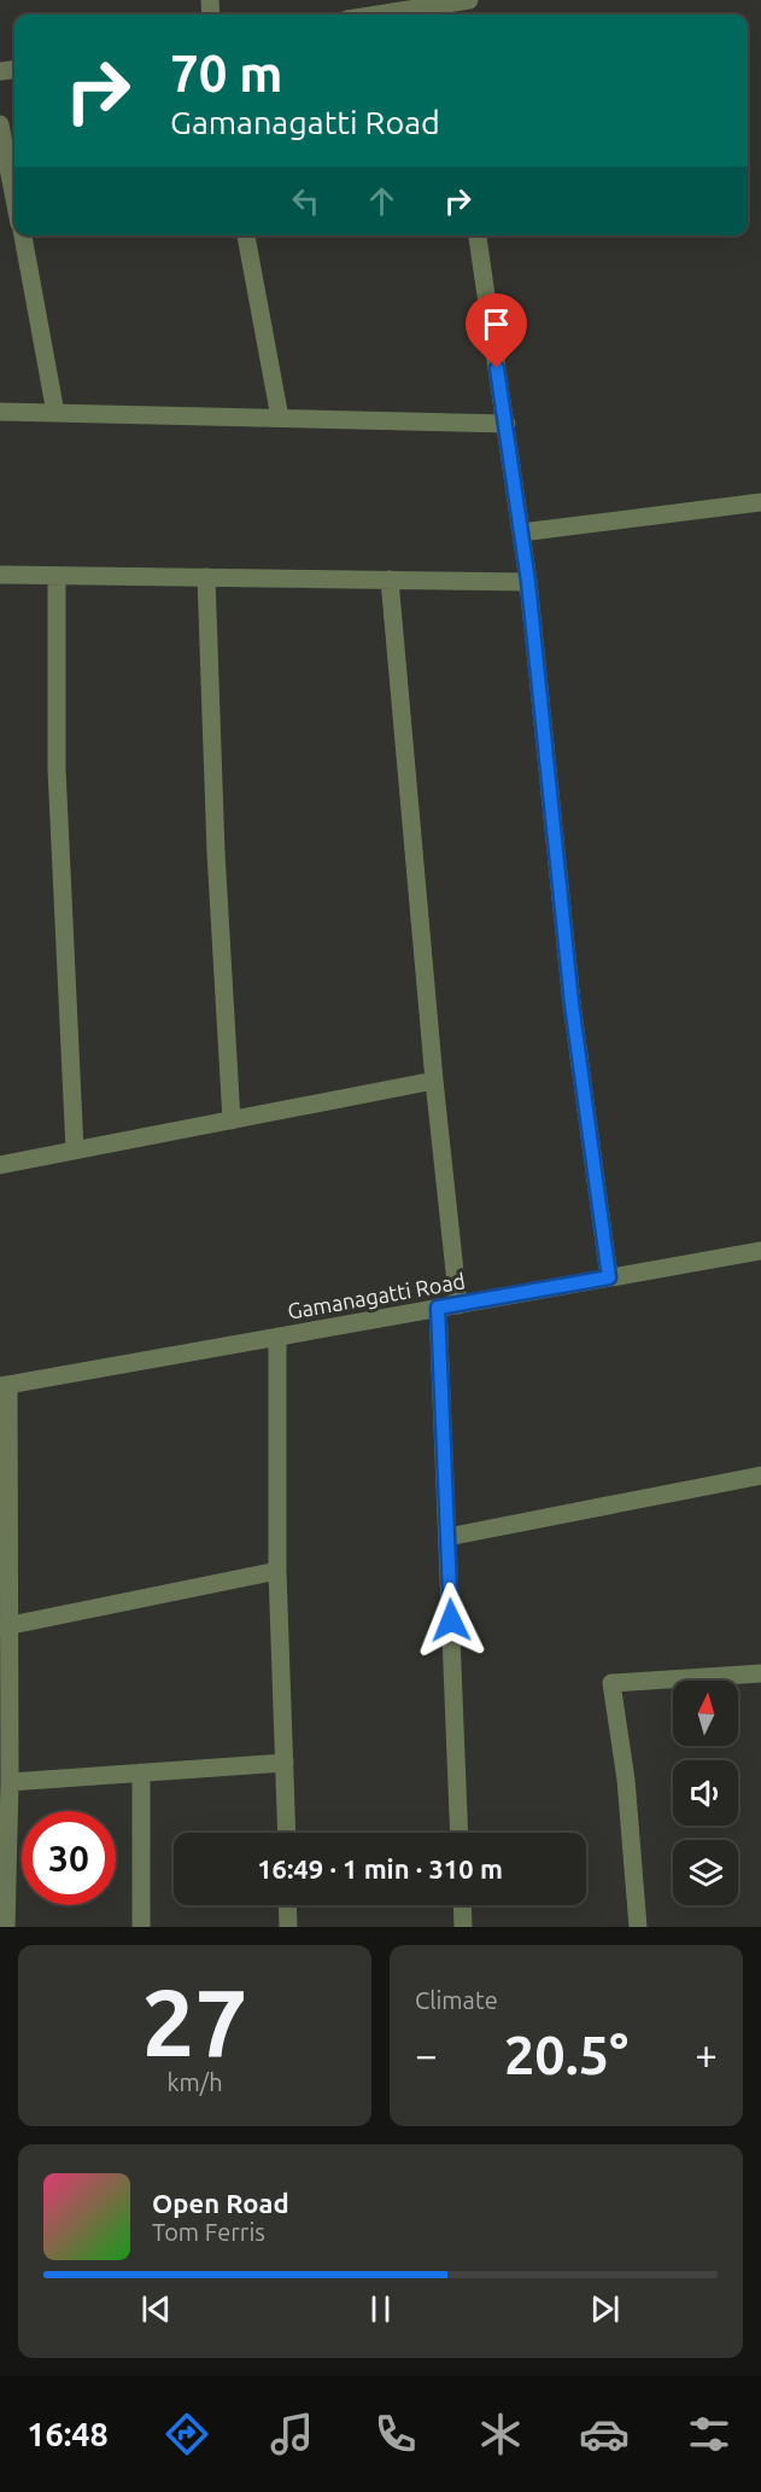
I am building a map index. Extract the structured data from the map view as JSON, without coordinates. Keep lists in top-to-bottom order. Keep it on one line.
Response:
{"streets":{"street":["Gamanagatti Road"]},"north":"top","page":{"turn":["70 m","Gamanagatti Road"],"limit":"30","trip":"16:49 · 1 min · 310 m","tile":[["27","km/h"],"Climate"],"heat":["−","20.5°","+"],"song":["Open Road","Tom Ferris"],"tabs":"16:48"}}
